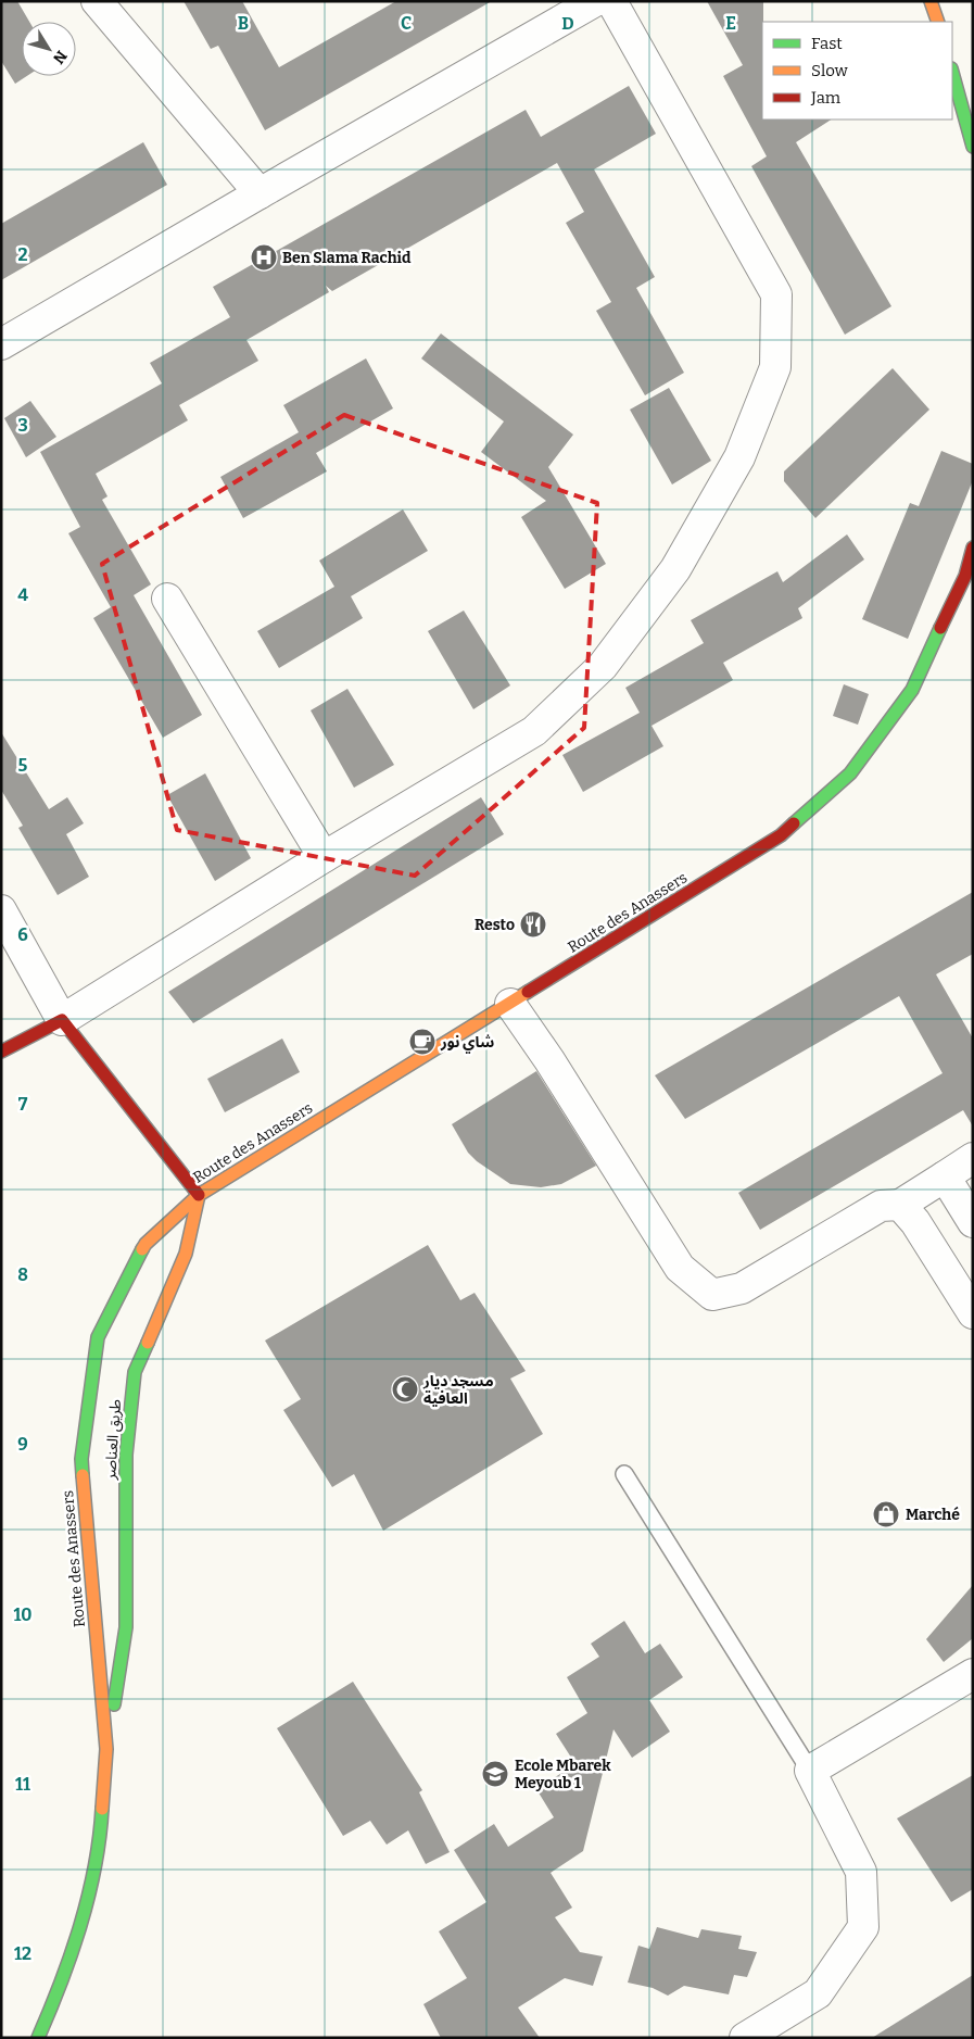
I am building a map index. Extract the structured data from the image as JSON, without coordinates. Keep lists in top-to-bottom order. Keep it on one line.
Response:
{"streets":{"main road":["Route des Anassers","طريق العناصر"]},"crossings":[["Route des Anassers","طريق العناصر"]],"places":{"hospital":["Ben Slama Rachid"],"restaurant":["Resto"],"cafe":["شاي نور"],"mosque":["مسجد ديار العافية"],"shop":["Marché"],"school or university":["Ecole Mbarek Meyoub 1"]},"legend":["Fast","Slow","Jam"],"north":"bottom right","grid":{"columns":["B","C","D","E"],"rows":["2","3","4","5","6","7","8","9","10","11","12"]}}
